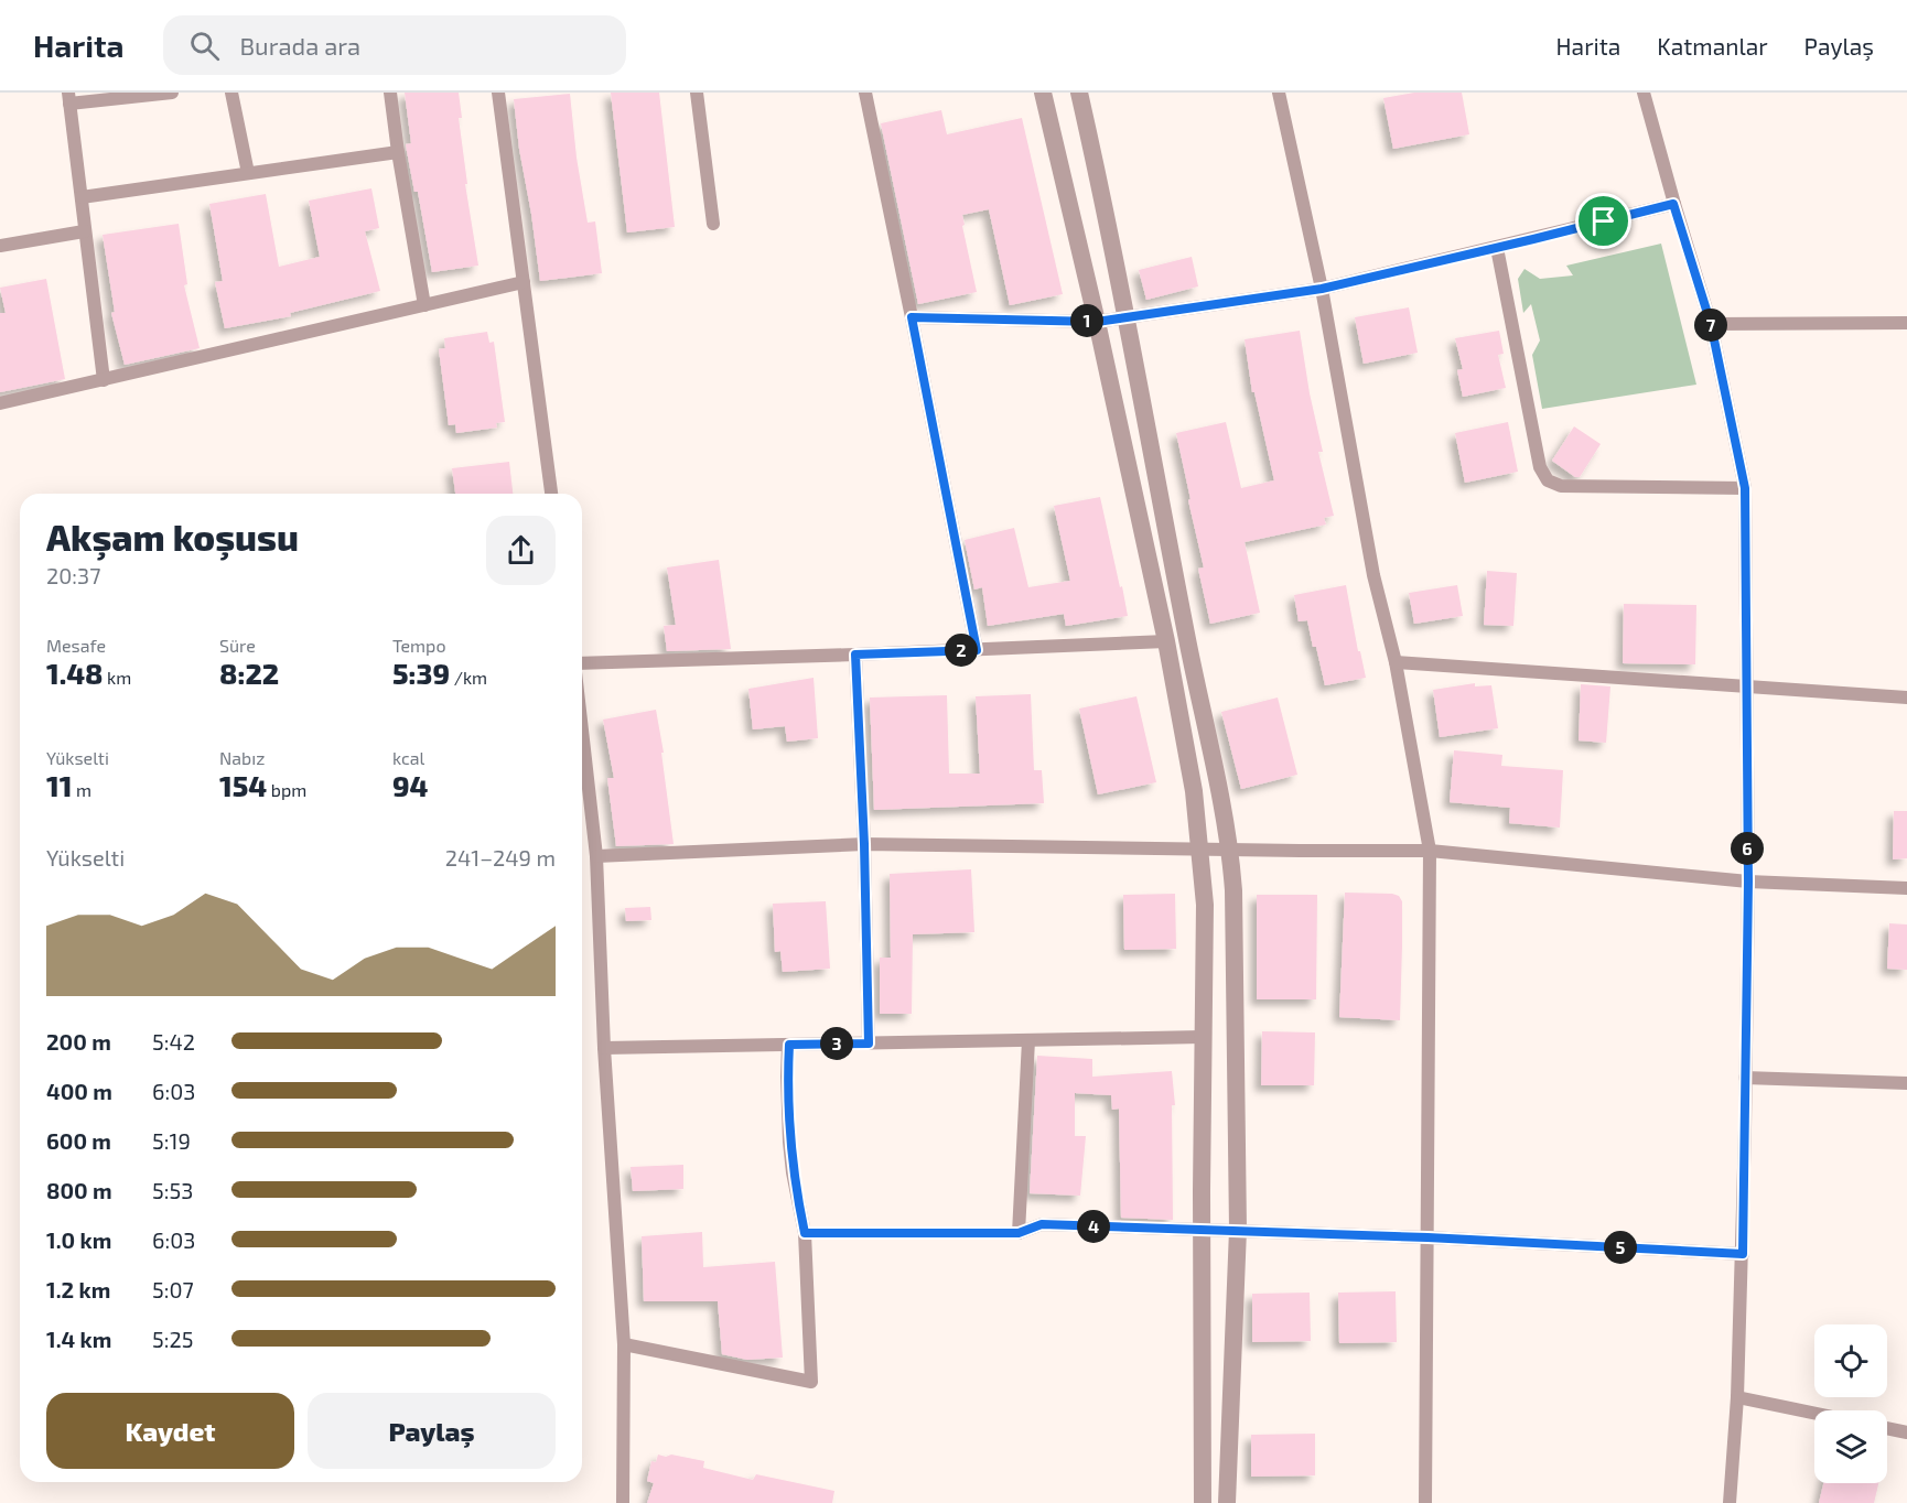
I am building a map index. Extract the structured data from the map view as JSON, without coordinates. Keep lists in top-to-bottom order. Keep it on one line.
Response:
{"page":{"header":"Harita","search":"Burada ara","nav":["Harita","Katmanlar","Paylaş"],"pins":["1","7","2","6","3","4","5"],"heading":["Akşam koşusu","20:37"],"stats":[["Mesafe","1.48 km"],["Süre","8:22"],["Tempo","5:39 /km"],["Yükselti","11 m"],["Nabız","154 bpm"],["kcal","94"]],"chart":["Yükselti","241–249 m"],"list":[{"name":"200 m","note":"5:42"},{"name":"400 m","note":"6:03"},{"name":"600 m","note":"5:19"},{"name":"800 m","note":"5:53"},{"name":"1.0 km","note":"6:03"},{"name":"1.2 km","note":"5:07"},{"name":"1.4 km","note":"5:25"}],"buttons":["Kaydet","Paylaş"]}}
